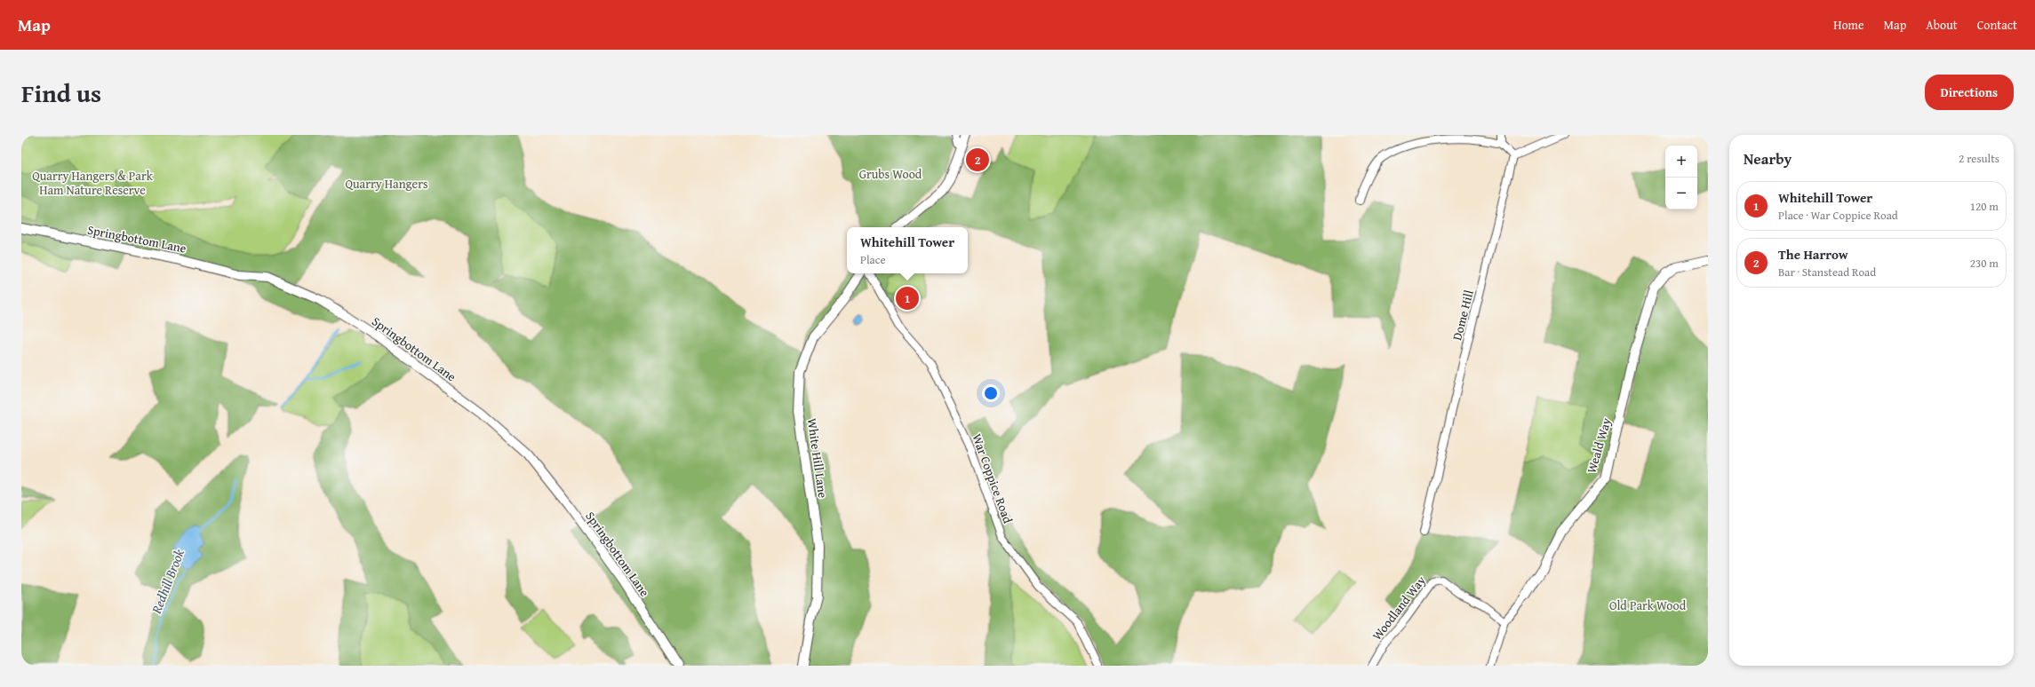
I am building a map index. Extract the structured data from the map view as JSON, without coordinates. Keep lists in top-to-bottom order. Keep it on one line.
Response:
{"streets":{"street":["Springbottom Lane","Dome Hill","Weald Way","White Hill Lane","War Coppice Road","Woodland Way"]},"crossings":[["Weald Way","Woodland Way"]],"water":["Redhill Brook"],"parks":["Grubs Wood","Quarry Hangers & Park Ham Nature Reserve","Quarry Hangers","Old Park Wood"],"page":{"header":"Map","nav":["Home","Map","About","Contact"],"title":"Find us","buttons":"Directions","heading":["Nearby","2 results"],"map_buttons":["+","−"],"pins":["2","1"],"list":[{"mark":"1","name":"Whitehill Tower","note":"Place · War Coppice Road","value":"120 m"},{"mark":"2","name":"The Harrow","note":"Bar · Stanstead Road","value":"230 m"}],"popup":["Whitehill Tower","Place"]}}
